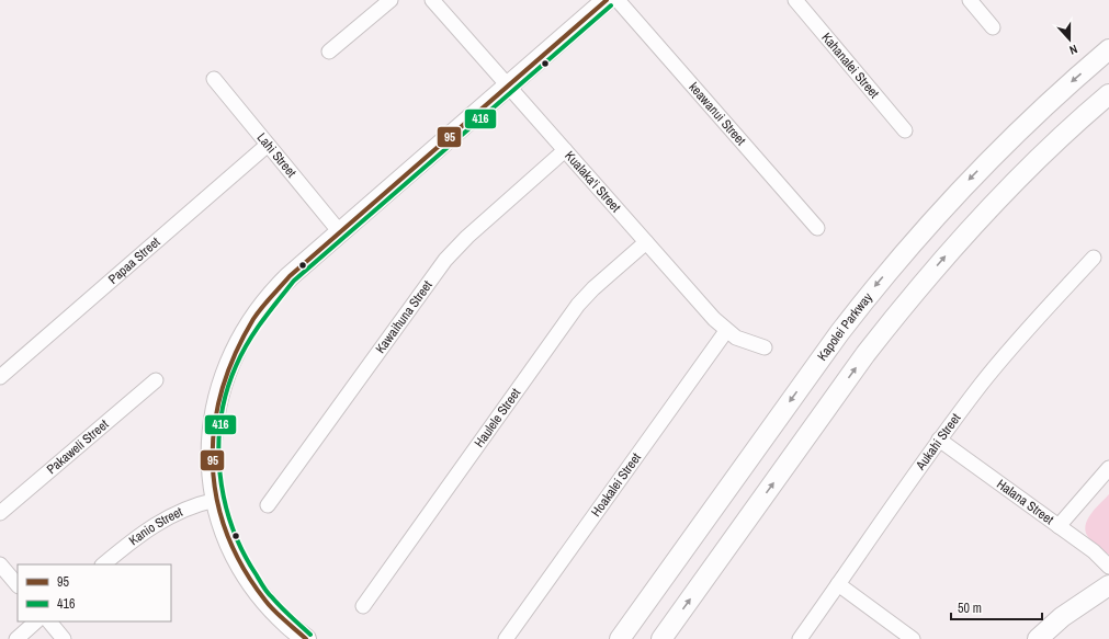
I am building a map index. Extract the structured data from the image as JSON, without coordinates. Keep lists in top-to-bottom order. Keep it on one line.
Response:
{"streets":{"main road":["Kapolei Parkway"],"street":["Kahanalei Street","keawanui Street","Lahi Street","Kualaka'i Street","Papaa Street","Kawaihuna Street","Haulele Street","Aukahi Street","Pakaweli Street","Hoakalei Street","Halana Street","Kanio Street"]},"crossings":[["Lahi Street","Papaa Street"],["Kualaka'i Street","Kawaihuna Street"],["Kualaka'i Street","Haulele Street"],["Kualaka'i Street","Hoakalei Street"],["Aukahi Street","Halana Street"]],"lines":["transit line 95","transit line 416"],"legend":["95","416"],"scale_bar":"50 m","north":"bottom"}
